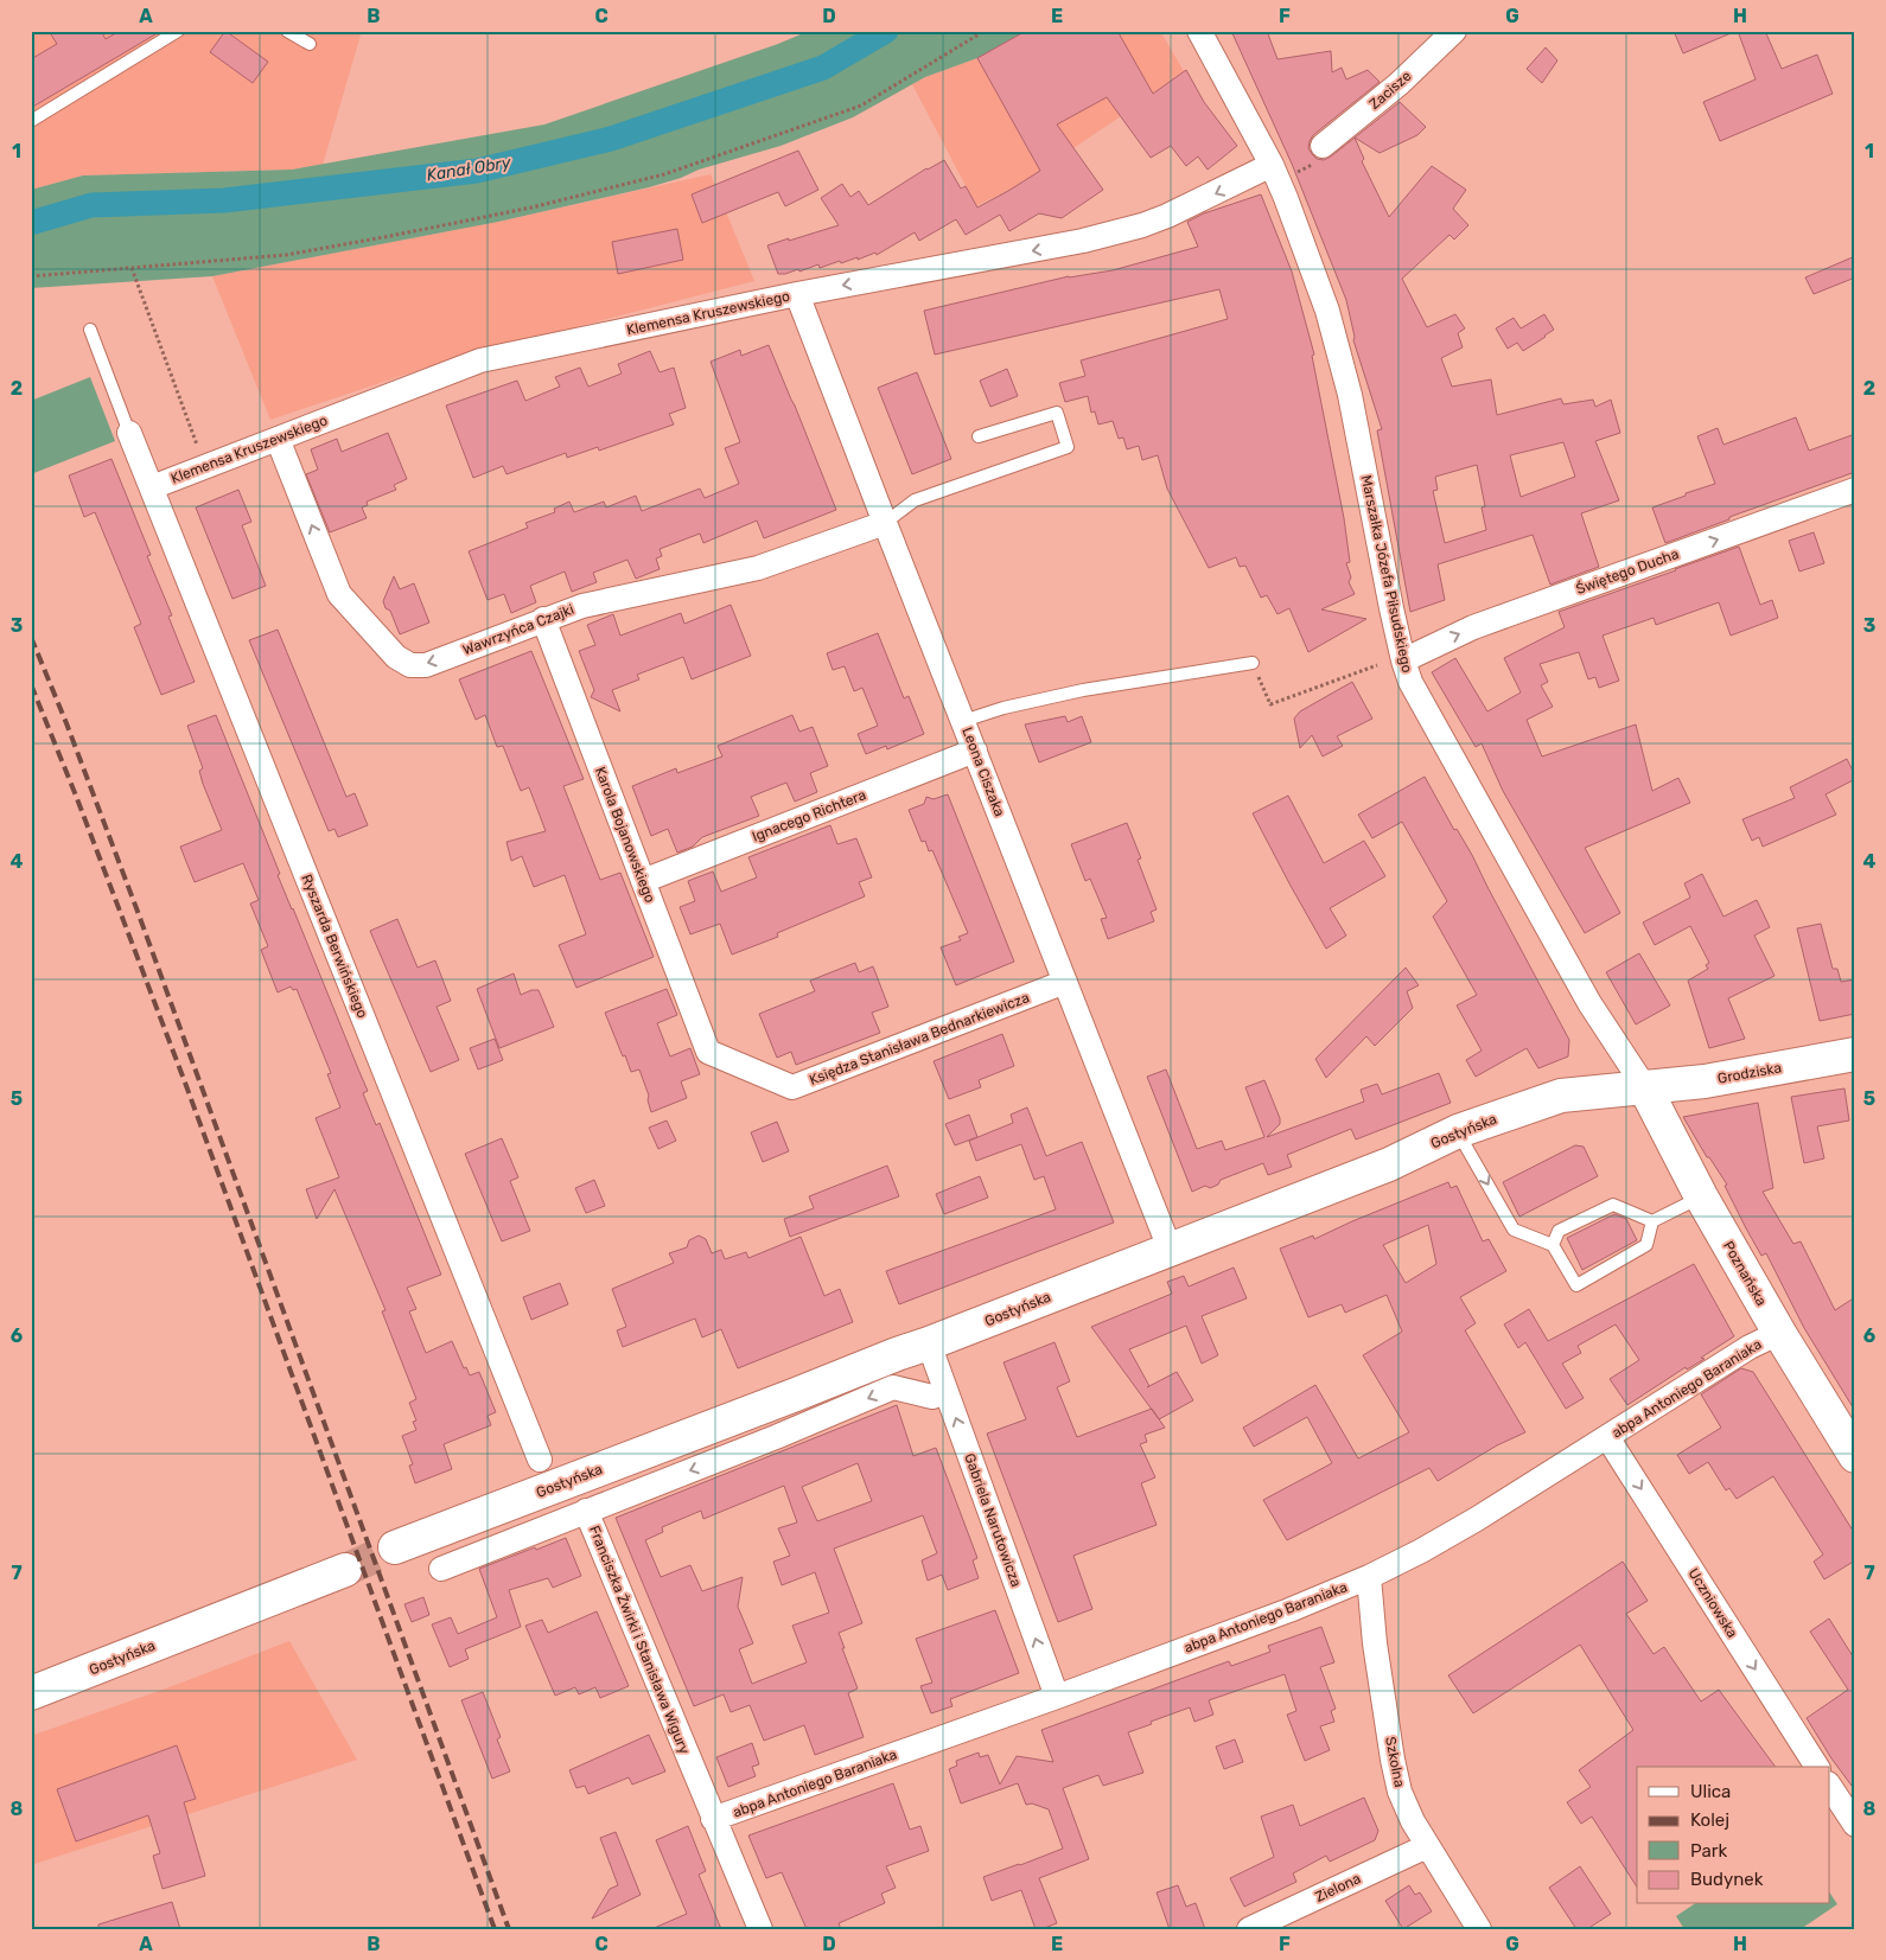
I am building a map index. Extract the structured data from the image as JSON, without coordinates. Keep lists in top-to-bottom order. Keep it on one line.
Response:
{"streets":{"main road":["Grodziska","Gostyńska","Poznańska"],"street":["Zacisze","Klemensa Kruszewskiego","Świętego Ducha","Marszałka Józefa Piłsudskiego","Wawrzyńca Czajki","Leona Ciszaka","Ignacego Richtera","Karola Bojanowskiego","Ryszarda Berwińskiego","Księdza Stanisława Bednarkiewicza","abpa Antoniego Baraniaka","Gabriela Narutowicza","Uczniowska","Franciszka Żwirki i Stanisława Wigury","Szkolna","Zielona"]},"crossings":[["Klemensa Kruszewskiego","Marszałka Józefa Piłsudskiego"],["Klemensa Kruszewskiego","Wawrzyńca Czajki"],["Klemensa Kruszewskiego","Leona Ciszaka"],["Klemensa Kruszewskiego","Ryszarda Berwińskiego"],["Świętego Ducha","Marszałka Józefa Piłsudskiego"],["Marszałka Józefa Piłsudskiego","Grodziska"],["Marszałka Józefa Piłsudskiego","Gostyńska"],["Marszałka Józefa Piłsudskiego","Poznańska"],["Wawrzyńca Czajki","Leona Ciszaka"],["Wawrzyńca Czajki","Karola Bojanowskiego"],["Leona Ciszaka","Ignacego Richtera"],["Leona Ciszaka","Księdza Stanisława Bednarkiewicza"],["Leona Ciszaka","Gostyńska"],["Ignacego Richtera","Karola Bojanowskiego"],["Karola Bojanowskiego","Księdza Stanisława Bednarkiewicza"],["Grodziska","Gostyńska"],["Grodziska","Poznańska"],["Gostyńska","Poznańska"],["Gostyńska","Gabriela Narutowicza"],["Poznańska","abpa Antoniego Baraniaka"],["abpa Antoniego Baraniaka","Gabriela Narutowicza"],["abpa Antoniego Baraniaka","Uczniowska"],["abpa Antoniego Baraniaka","Franciszka Żwirki i Stanisława Wigury"],["abpa Antoniego Baraniaka","Szkolna"],["Gabriela Narutowicza","Franciszka Żwirki i Stanisława Wigury"],["Szkolna","Zielona"]],"one_way":["Klemensa Kruszewskiego","Świętego Ducha","Gabriela Narutowicza","Uczniowska","Franciszka Żwirki i Stanisława Wigury"],"water":["Kanał Obry"],"legend":["Ulica","Kolej","Park","Budynek"],"grid":{"columns":["A","B","C","D","E","F","G","H"],"rows":["1","2","3","4","5","6","7","8"]}}
